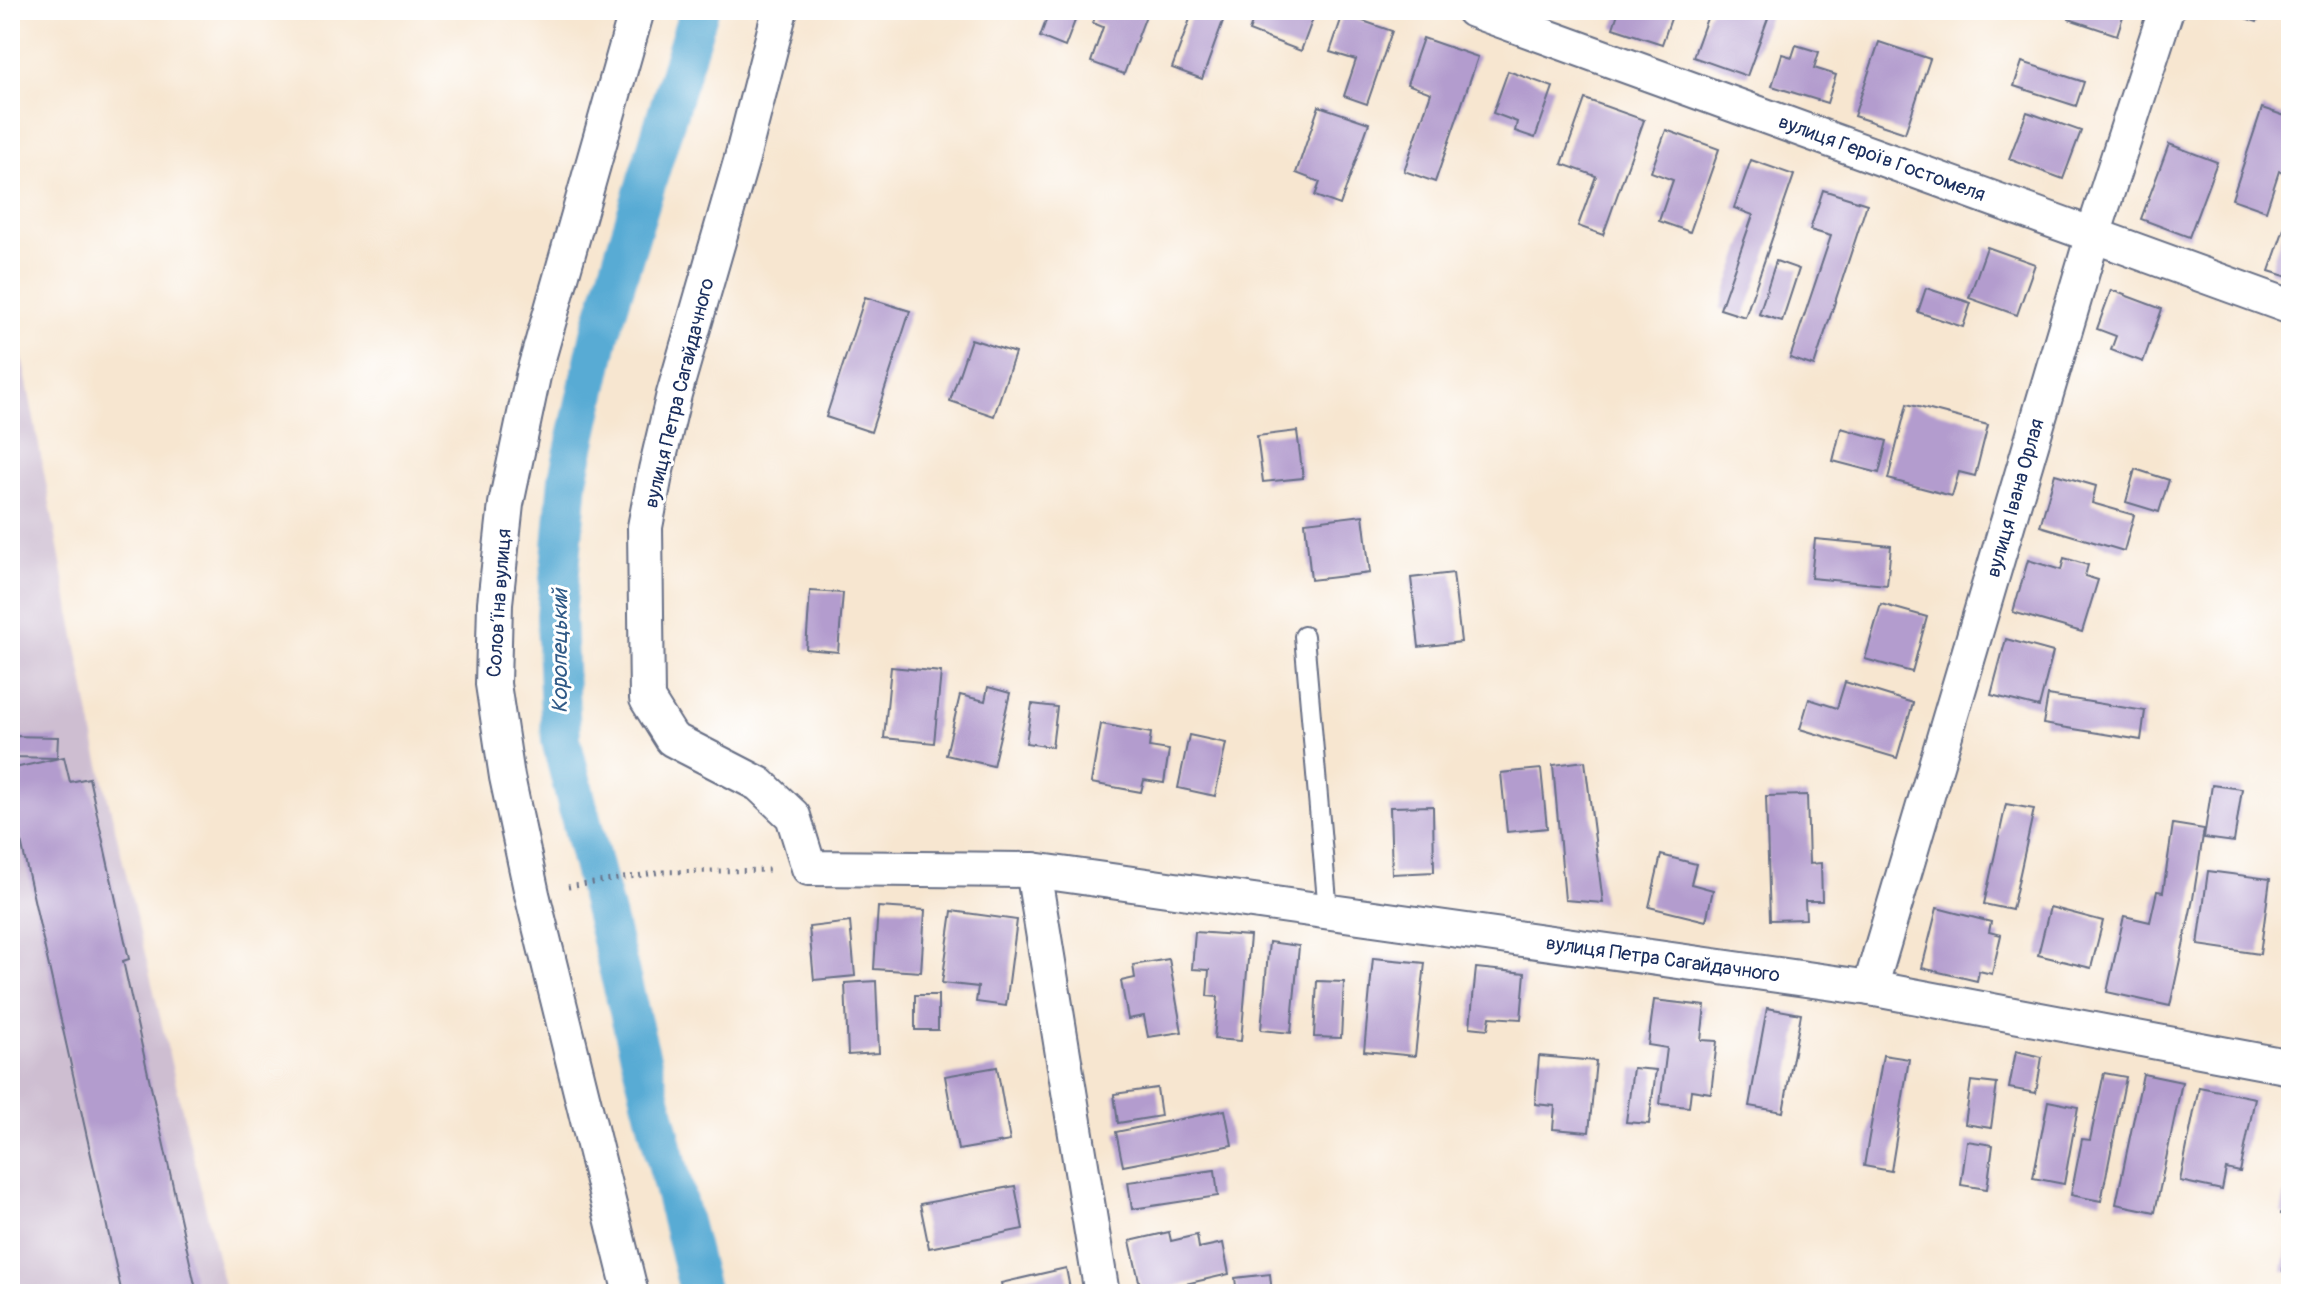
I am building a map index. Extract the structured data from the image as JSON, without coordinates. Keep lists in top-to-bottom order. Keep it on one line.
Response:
{"streets":{"street":["вулиця Героїв Гостомеля","вулиця Петра Сагайдачного","вулиця Івана Орлая","Соловʼїна вулиця"]},"crossings":[["вулиця Героїв Гостомеля","вулиця Івана Орлая"],["вулиця Петра Сагайдачного","вулиця Івана Орлая"]],"water":["Коропецький"]}
